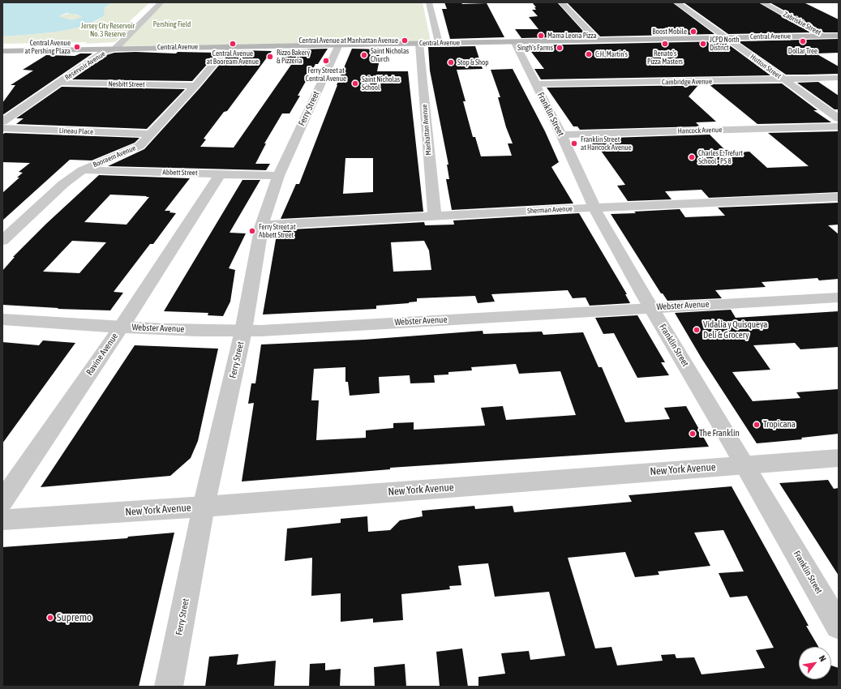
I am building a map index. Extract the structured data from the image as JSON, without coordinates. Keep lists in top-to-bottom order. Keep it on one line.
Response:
{"streets":{"main road":["Central Avenue"],"street":["Zabriskie Street","Reservoir Avenue","Hutton Street","Cambridge Avenue","Nesbitt Street","Ferry Street","Franklin Street","Manhattan Avenue","Hancock Avenue","Lineau Place","Booraem Avenue","Abbett Street","Sherman Avenue","Webster Avenue","Ravine Avenue","New York Avenue"]},"crossings":[["Zabriskie Street","Central Avenue"],["Central Avenue","Reservoir Avenue"],["Central Avenue","Hutton Street"],["Central Avenue","Ferry Street"],["Central Avenue","Franklin Street"],["Central Avenue","Manhattan Avenue"],["Central Avenue","Booraem Avenue"],["Reservoir Avenue","Nesbitt Street"],["Hutton Street","Cambridge Avenue"],["Cambridge Avenue","Franklin Street"],["Nesbitt Street","Booraem Avenue"],["Ferry Street","Abbett Street"],["Ferry Street","Sherman Avenue"],["Ferry Street","Webster Avenue"],["Ferry Street","New York Avenue"],["Franklin Street","Hancock Avenue"],["Franklin Street","Sherman Avenue"],["Franklin Street","Webster Avenue"],["Franklin Street","New York Avenue"],["Manhattan Avenue","Sherman Avenue"],["Lineau Place","Booraem Avenue"],["Booraem Avenue","Abbett Street"],["Abbett Street","Ravine Avenue"],["Webster Avenue","Ravine Avenue"]],"parks":["Pershing Field","Jersey City Reservoir No. 3 Reserve"],"places":["Boost Mobile","Mama Leona Pizza","Central Avenue at Manhattan Avenue","Dollar Tree","Central Avenue at Booream Avenue","Renato's Pizza Masters","JCPD North District","Central Avenue at Pershing Plaza","Singh's Farms","C.H. Martin's","Saint Nicholas Church","Rizzo Bakery & Pizzeria","Ferry Street at Central Avenue","Stop & Shop","Saint Nicholas School","Franklin Street at Hancock Avenue","Charles E. Trefurt School - PS 8","Ferry Street at Abbett Street","Vidalia y Quisqueya Deli & Grocery","Tropicana","The Franklin","Supremo"],"north":"top right"}
